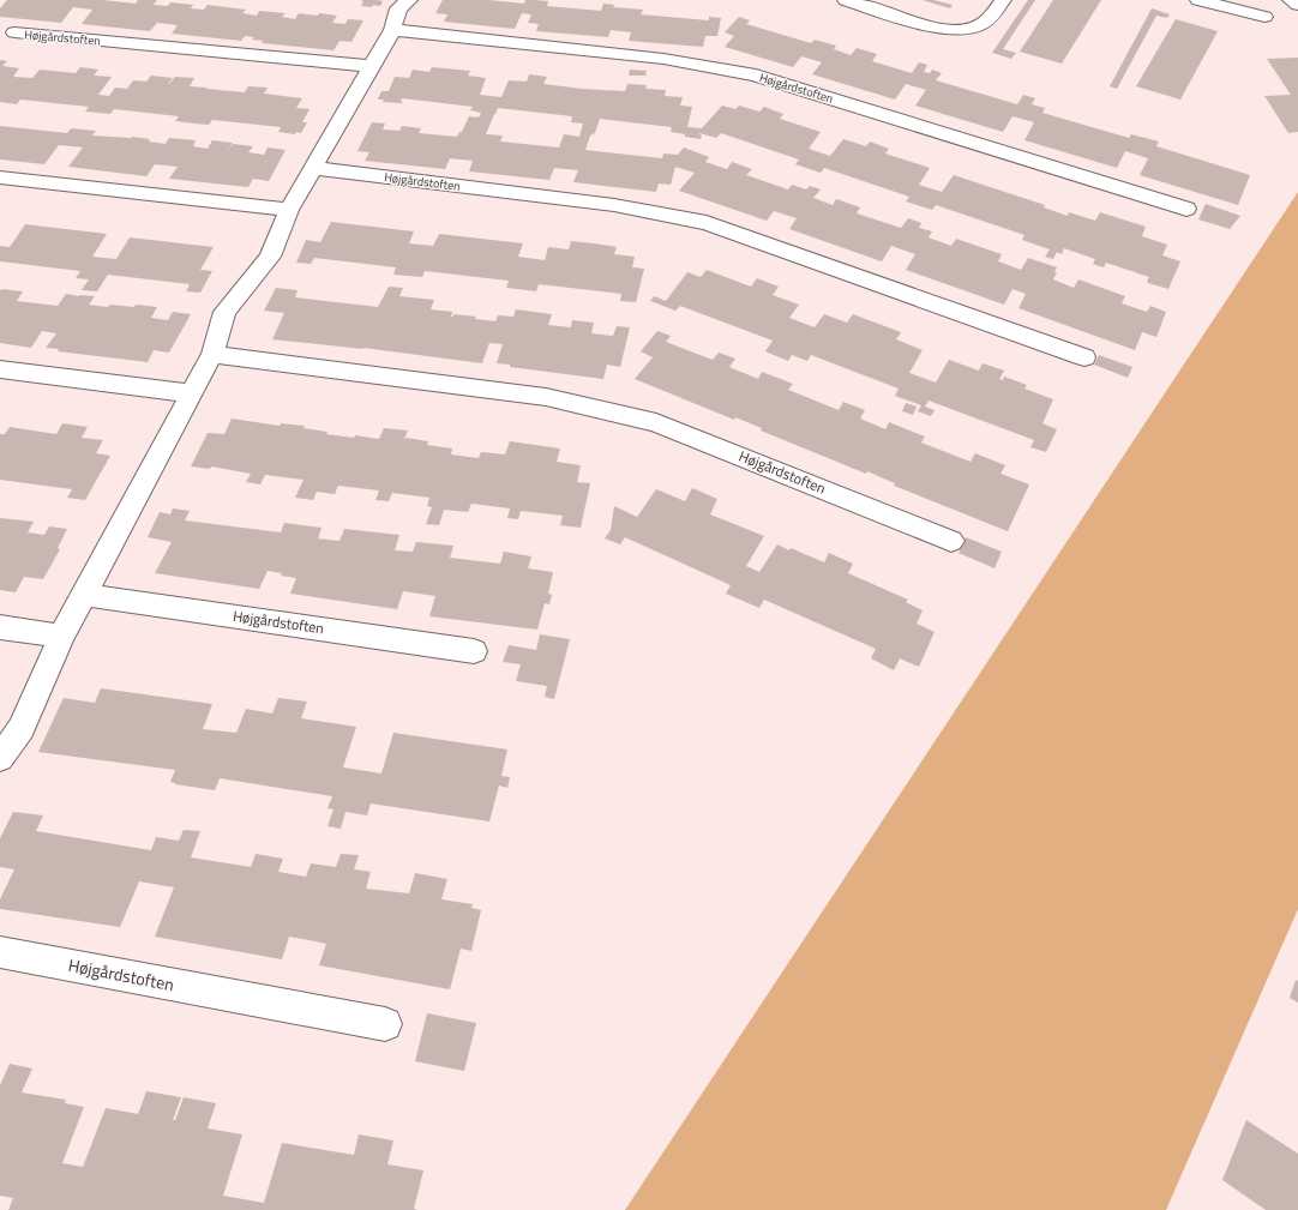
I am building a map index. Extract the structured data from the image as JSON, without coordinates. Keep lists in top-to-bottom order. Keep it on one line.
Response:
{"streets":{"street":["Højgårdstoften"]}}
